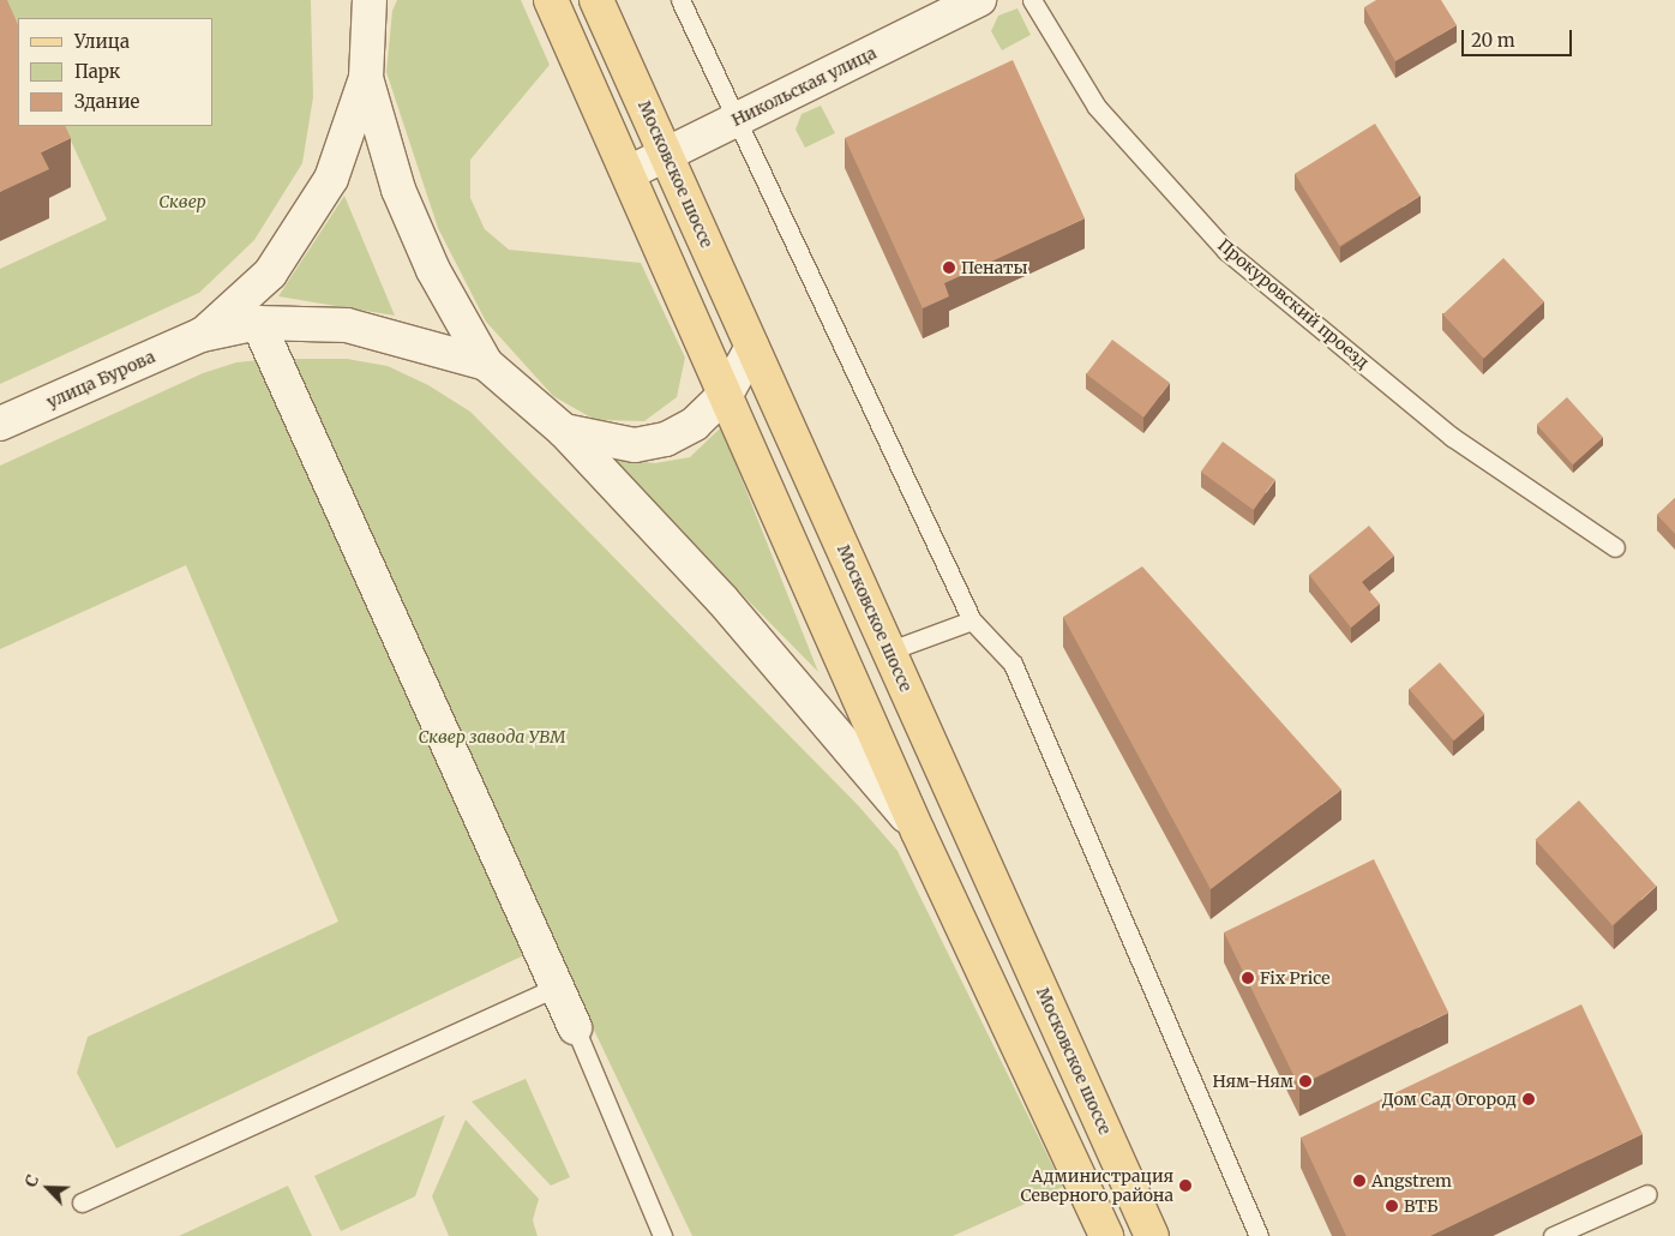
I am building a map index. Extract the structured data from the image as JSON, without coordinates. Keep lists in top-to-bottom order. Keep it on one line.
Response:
{"streets":{"main road":["Никольская улица","Московское шоссе","улица Бурова"],"lane":["Прокуровский проезд"]},"crossings":[["Никольская улица","Московское шоссе"]],"parks":["Сквер","Сквер завода УВМ"],"places":["Пенаты","Fix Price","Ням-Ням","Дом Сад Огород","Angstrem","Администрация Северного района","ВТБ"],"legend":["Улица","Парк","Здание"],"scale_bar":"20 m","north":"top left"}
